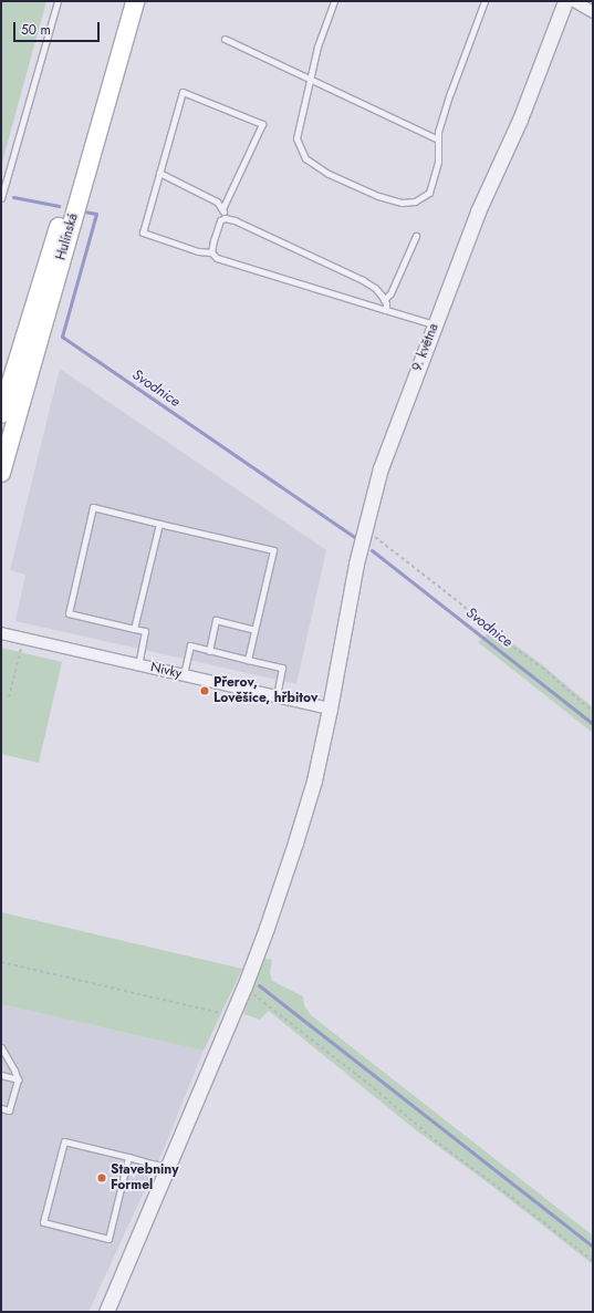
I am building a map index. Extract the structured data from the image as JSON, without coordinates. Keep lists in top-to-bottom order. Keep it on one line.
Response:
{"streets":{"main road":["Hulínská"],"street":["9. května","Nivky"]},"crossings":[["9. května","Nivky"]],"water":["Svodnice"],"places":["Přerov, Lověšice, hřbitov","Stavebniny Formel"],"scale_bar":"50 m"}
